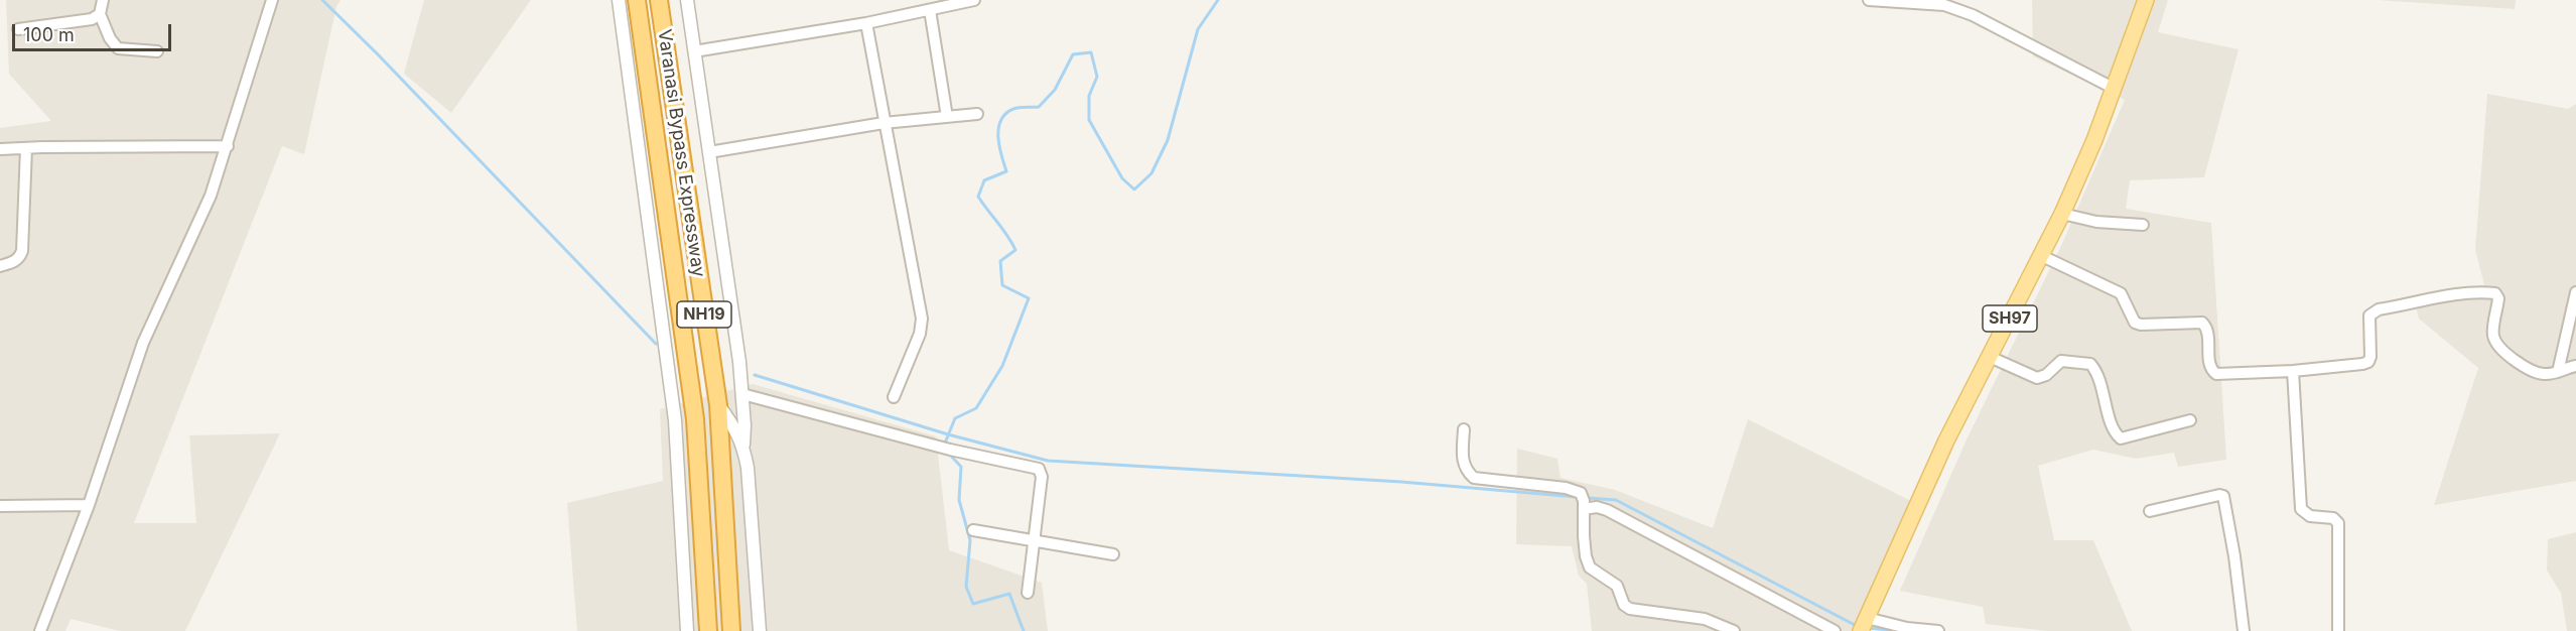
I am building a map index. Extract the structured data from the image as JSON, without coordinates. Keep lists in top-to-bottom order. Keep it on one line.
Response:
{"streets":{"highway":["Varanasi Bypass Expressway","NH19"],"main road":["SH97"]},"scale_bar":"100 m"}
